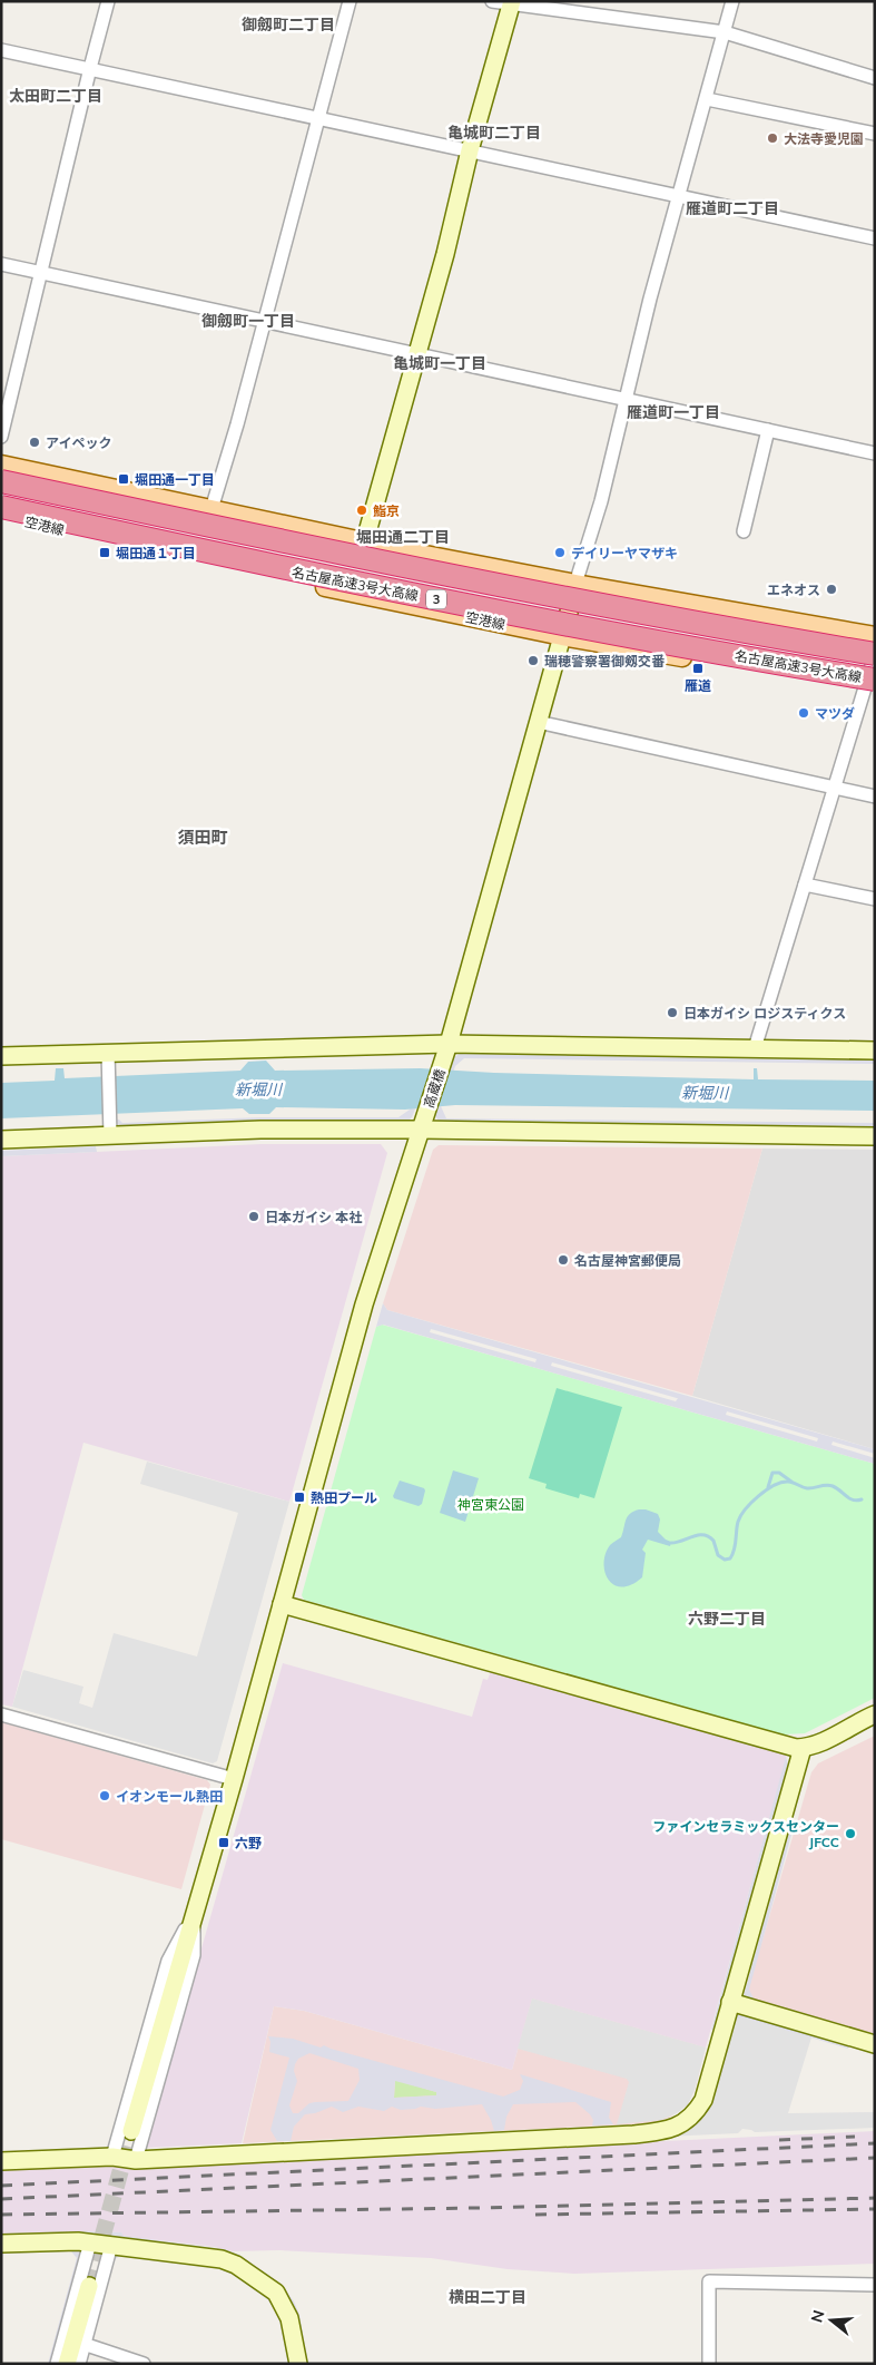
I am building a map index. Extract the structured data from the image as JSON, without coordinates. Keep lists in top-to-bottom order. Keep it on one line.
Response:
{"streets":{"highway":["名古屋高速3号大高線","3"],"main road":["空港線"],"street":["高蔵橋"]},"crossings":[["空港線","名古屋高速3号大高線"],["空港線","高蔵橋"]],"districts":["御劔町二丁目","太田町二丁目","亀城町二丁目","雁道町二丁目","御劔町一丁目","亀城町一丁目","雁道町一丁目","堀田通二丁目","須田町","六野二丁目","横田二丁目"],"water":["新堀川"],"parks":["神宮東公園"],"places":{"other":["大法寺愛児園","アイペック","鮨京","デイリーヤマザキ","エネオス","瑞穂警察署御剱交番","マツダ","日本ガイシ ロジスティクス","日本ガイシ 本社","名古屋神宮郵便局","イオンモール熱田","ファインセラミックスセンター JFCC"],"transit":["堀田通一丁目","堀田通１丁目","雁道","熱田プール","六野"]},"north":"left"}
